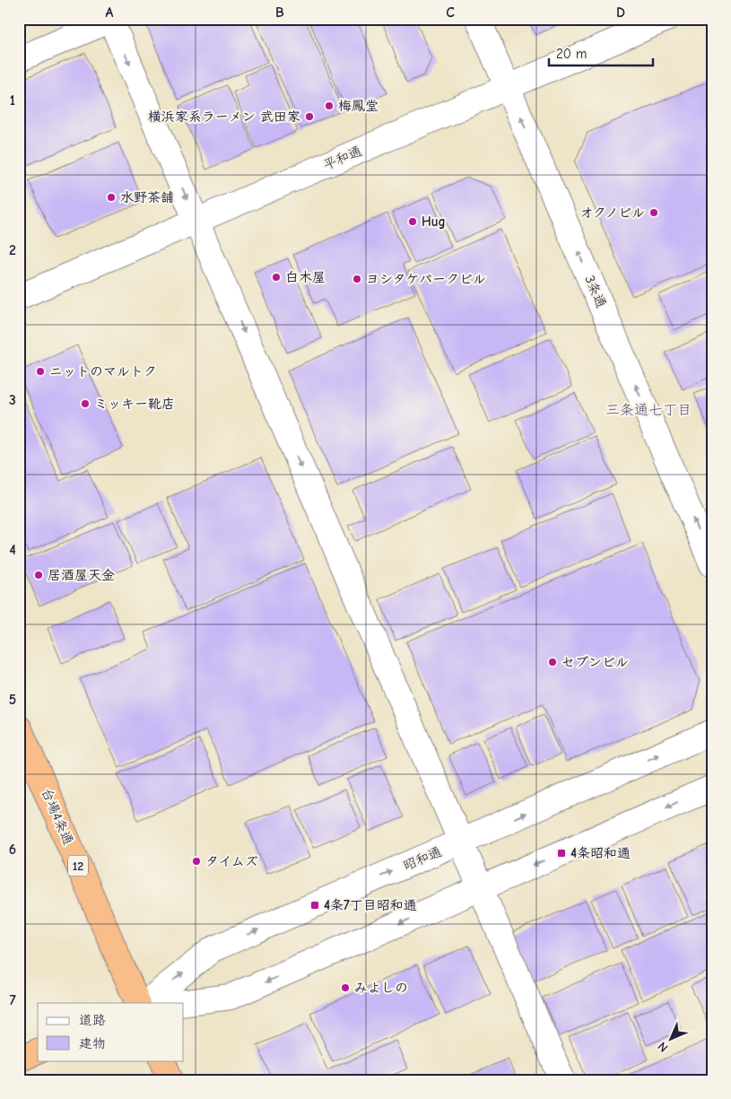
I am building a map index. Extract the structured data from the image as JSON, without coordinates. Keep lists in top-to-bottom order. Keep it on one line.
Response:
{"streets":{"highway":["台場4条通","12"],"street":["平和通","3条通","昭和通"]},"crossings":[["平和通","3条通"]],"one_way":["3条通"],"districts":["三条通七丁目"],"places":{"other":["梅鳳堂","横浜家系ラーメン 武田家","水野茶舗","オクノビル","Hug","白木屋","ヨシタケパークビル","ニットのマルトク","ミッキー靴店","居酒屋天金","セブンビル","タイムズ","みよしの"],"transit":["4条昭和通","4条7丁目昭和通"]},"legend":["道路","建物"],"scale_bar":"20 m","north":"bottom left","grid":{"columns":["A","B","C","D"],"rows":["1","2","3","4","5","6","7"]}}
